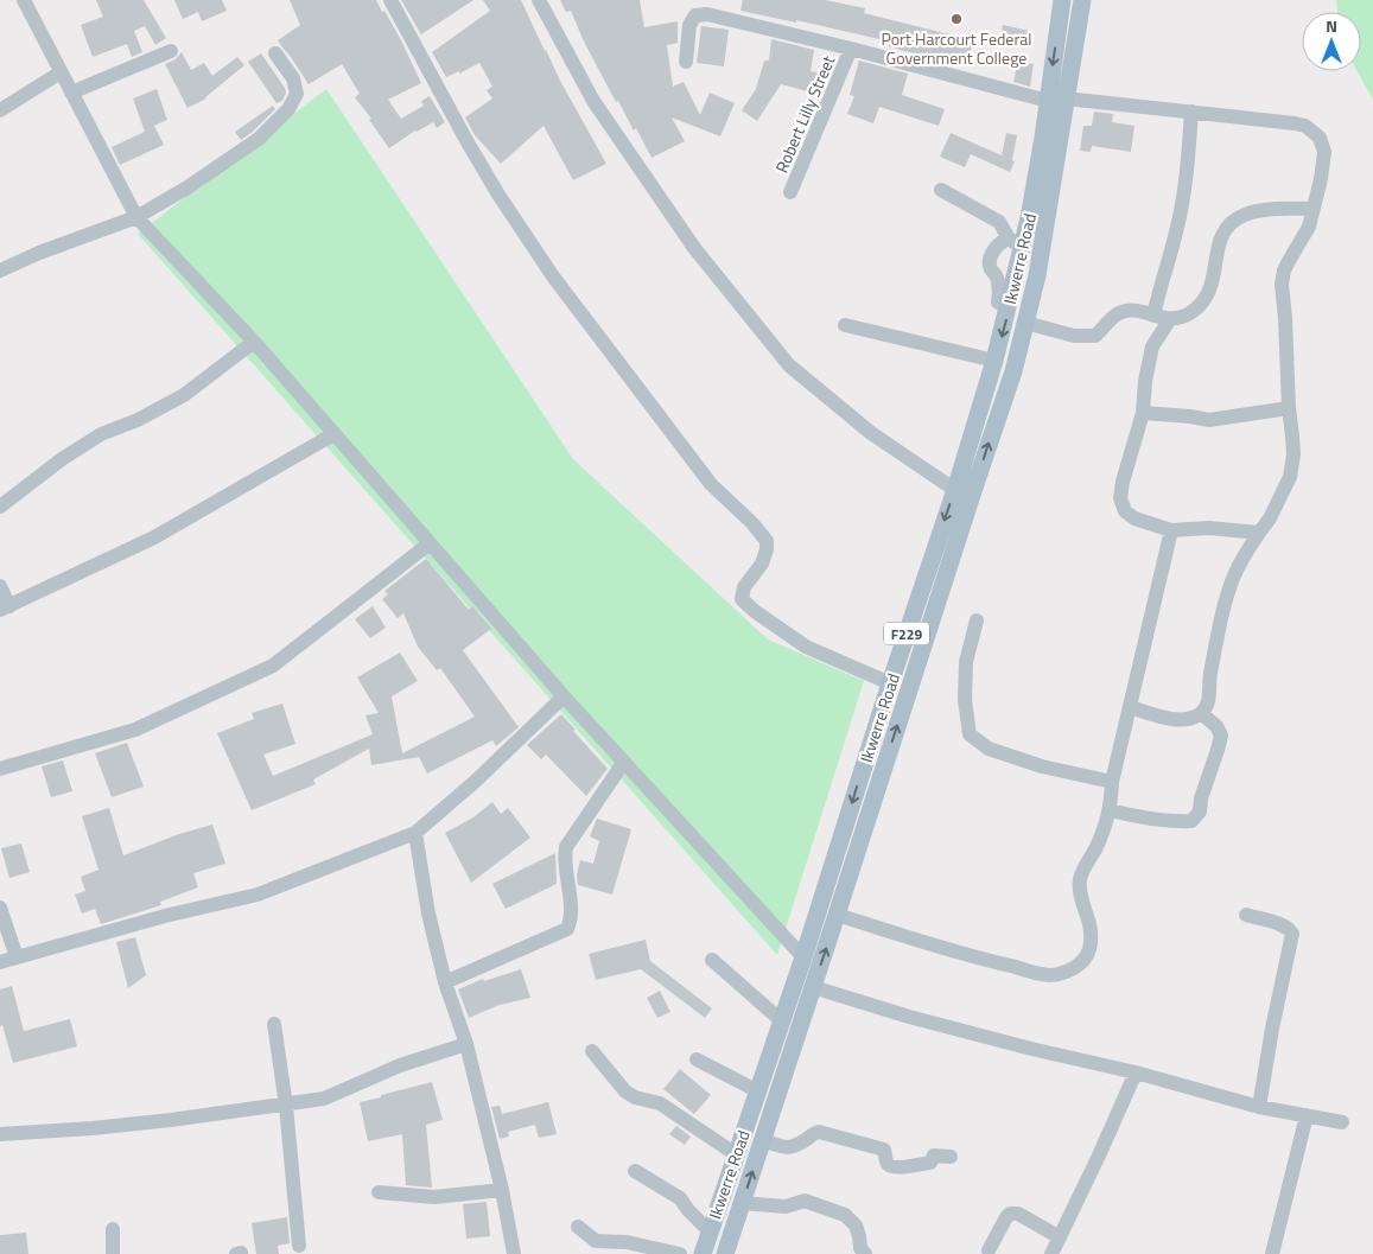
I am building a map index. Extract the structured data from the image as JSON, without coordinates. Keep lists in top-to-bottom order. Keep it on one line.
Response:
{"streets":{"main road":["Ikwerre Road","F229"],"street":["Robert Lilly Street"]},"places":["Port Harcourt Federal Government College"],"north":"top"}
